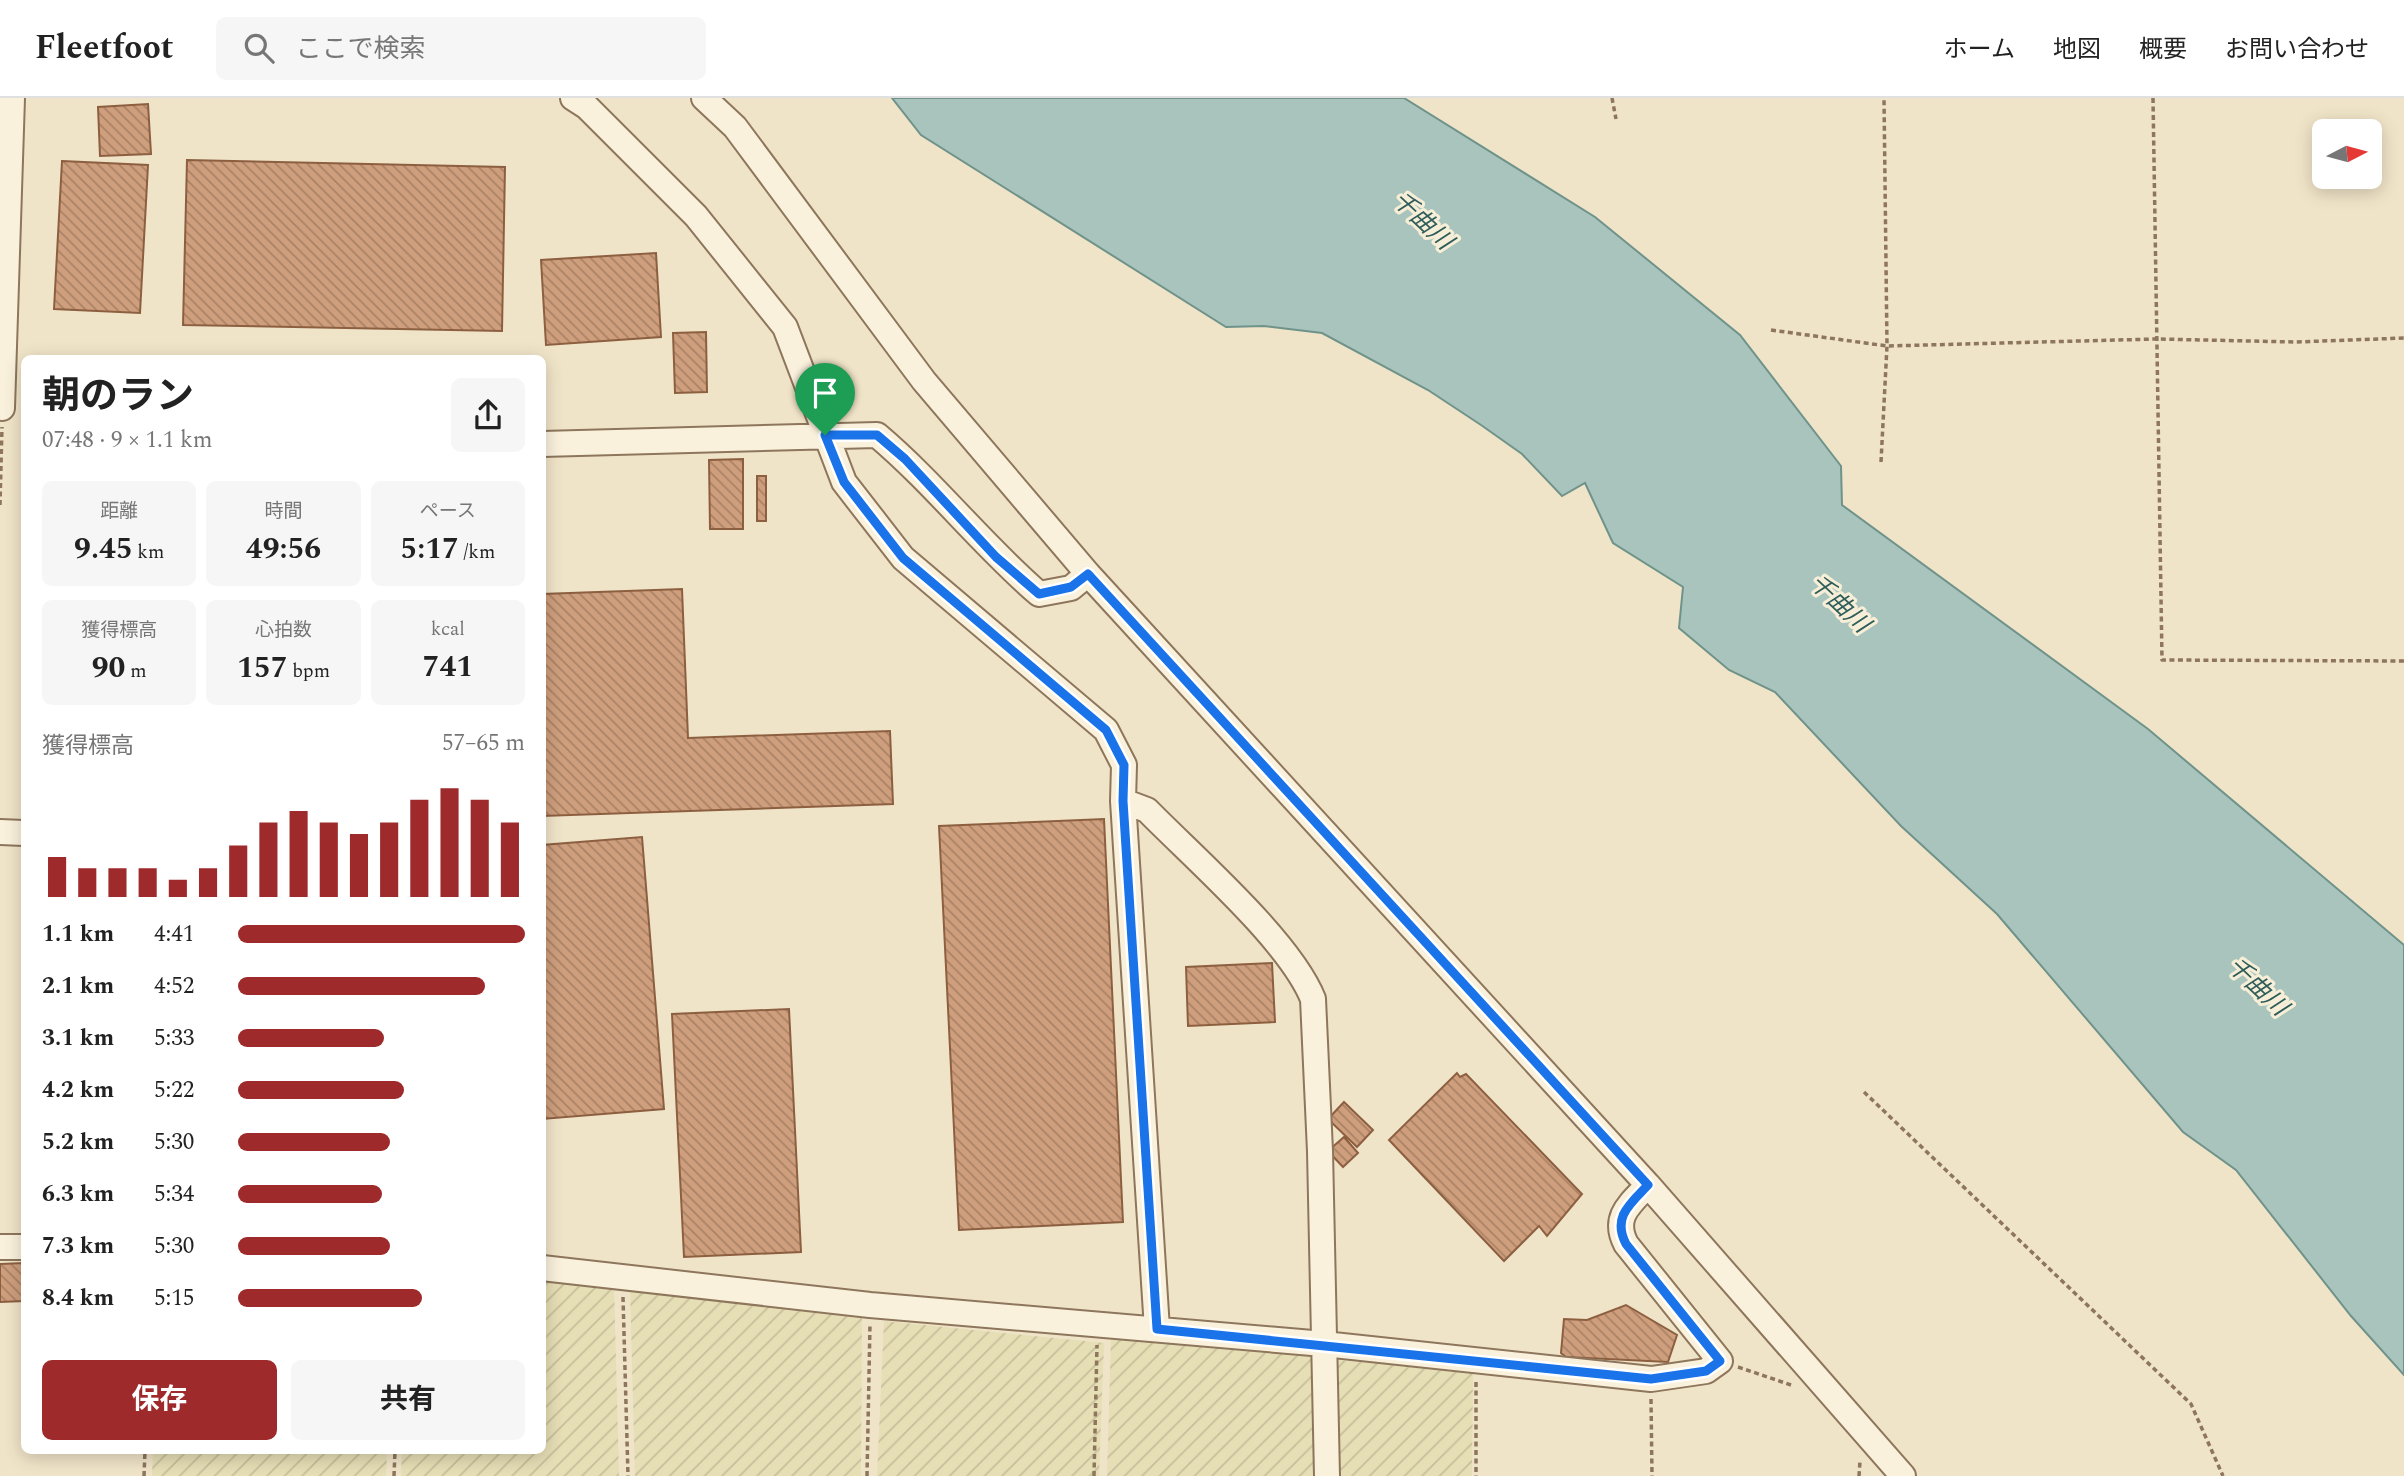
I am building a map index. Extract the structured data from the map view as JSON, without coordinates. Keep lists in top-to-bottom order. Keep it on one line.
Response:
{"water":["千曲川"],"north":"right","page":{"header":"Fleetfoot","search":"ここで検索","nav":["ホーム","地図","概要","お問い合わせ"],"heading":["朝のラン","07:48 · 9 × 1.1 km"],"stats":[["距離","9.45 km"],["時間","49:56"],["ペース","5:17 /km"],["獲得標高","90 m"],["心拍数","157 bpm"],["kcal","741"]],"chart":["獲得標高","57–65 m"],"list":[{"name":"1.1 km","note":"4:41"},{"name":"2.1 km","note":"4:52"},{"name":"3.1 km","note":"5:33"},{"name":"4.2 km","note":"5:22"},{"name":"5.2 km","note":"5:30"},{"name":"6.3 km","note":"5:34"},{"name":"7.3 km","note":"5:30"},{"name":"8.4 km","note":"5:15"}],"buttons":["保存","共有"]}}
